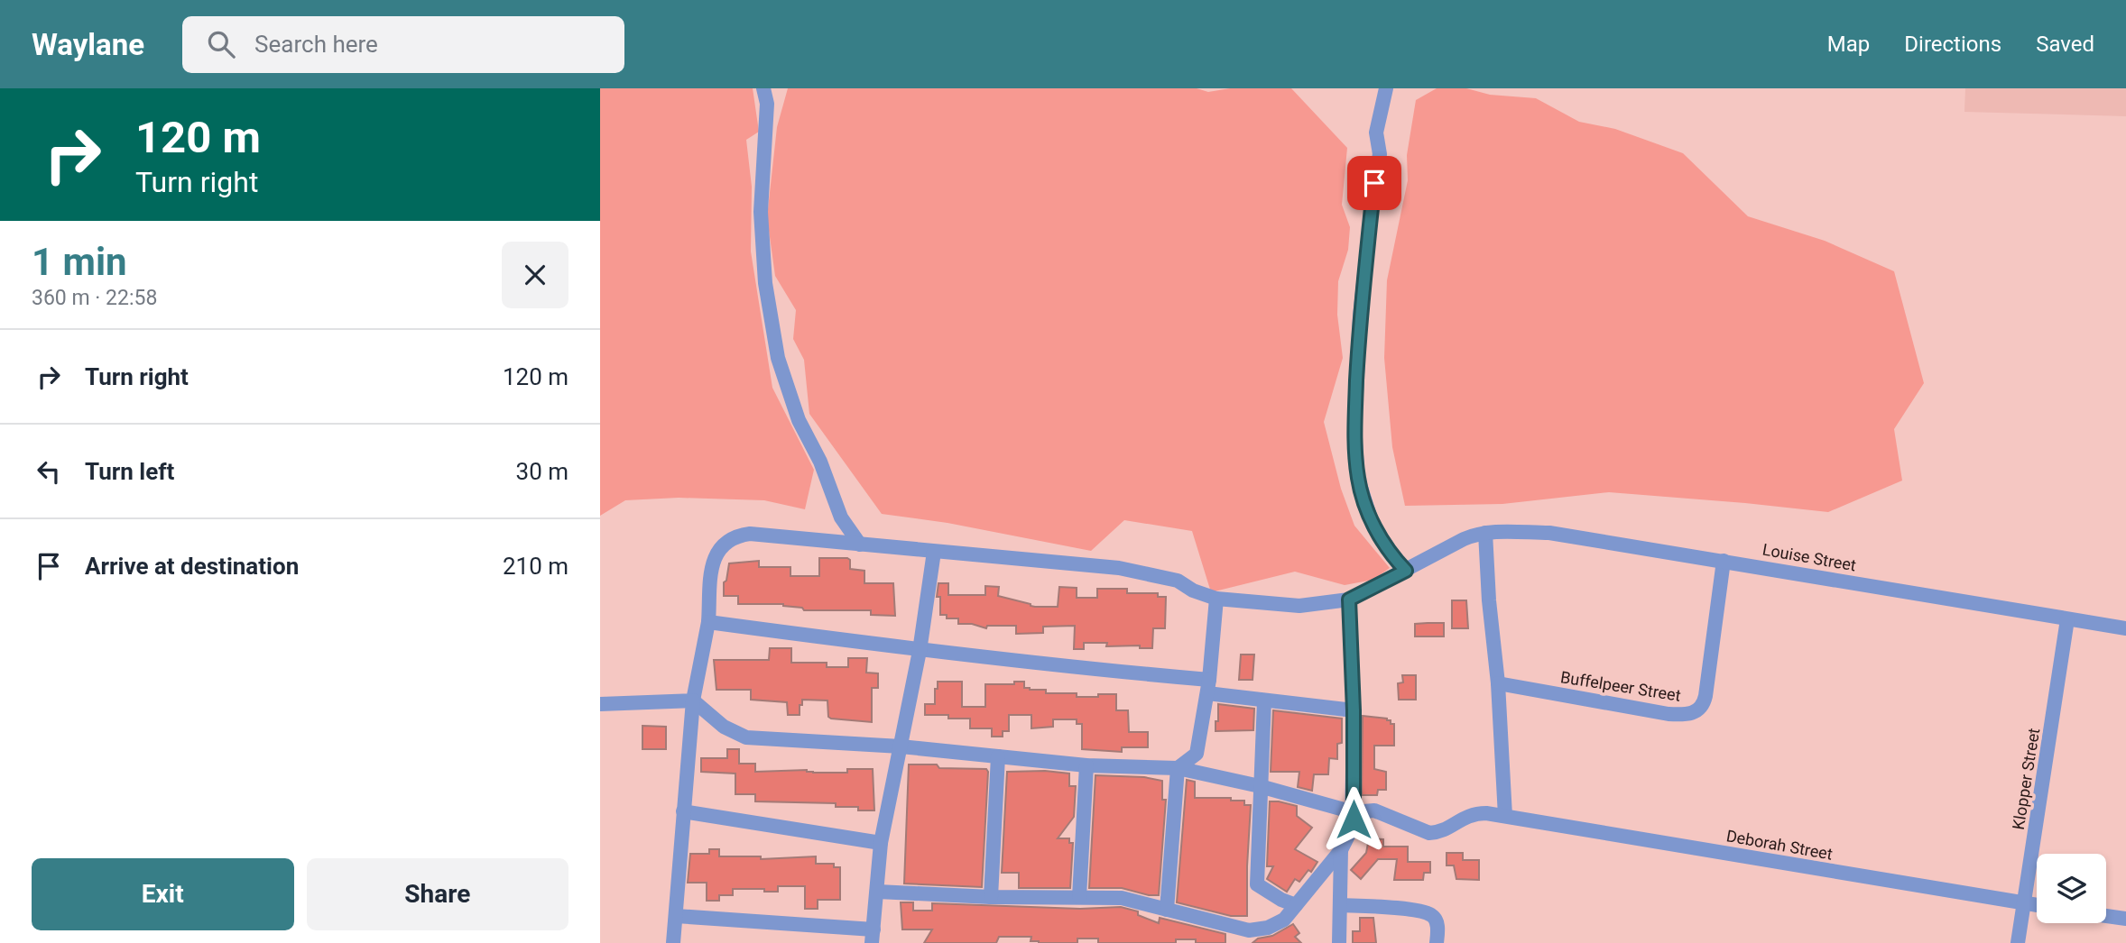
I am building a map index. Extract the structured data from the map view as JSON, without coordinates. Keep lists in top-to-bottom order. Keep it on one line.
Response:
{"streets":{"street":["Louise Street","Buffelpeer Street","Klopper Street","Deborah Street"]},"crossings":[["Louise Street","Buffelpeer Street"],["Louise Street","Klopper Street"],["Louise Street","Deborah Street"],["Klopper Street","Deborah Street"]],"page":{"header":"Waylane","search":"Search here","nav":["Map","Directions","Saved"],"turn":["120 m","Turn right"],"heading":["1 min","360 m · 22:58"],"list":[{"name":"Turn right","value":"120 m"},{"name":"Turn left","value":"30 m"},{"name":"Arrive at destination","value":"210 m"}],"buttons":["Exit","Share"]}}
